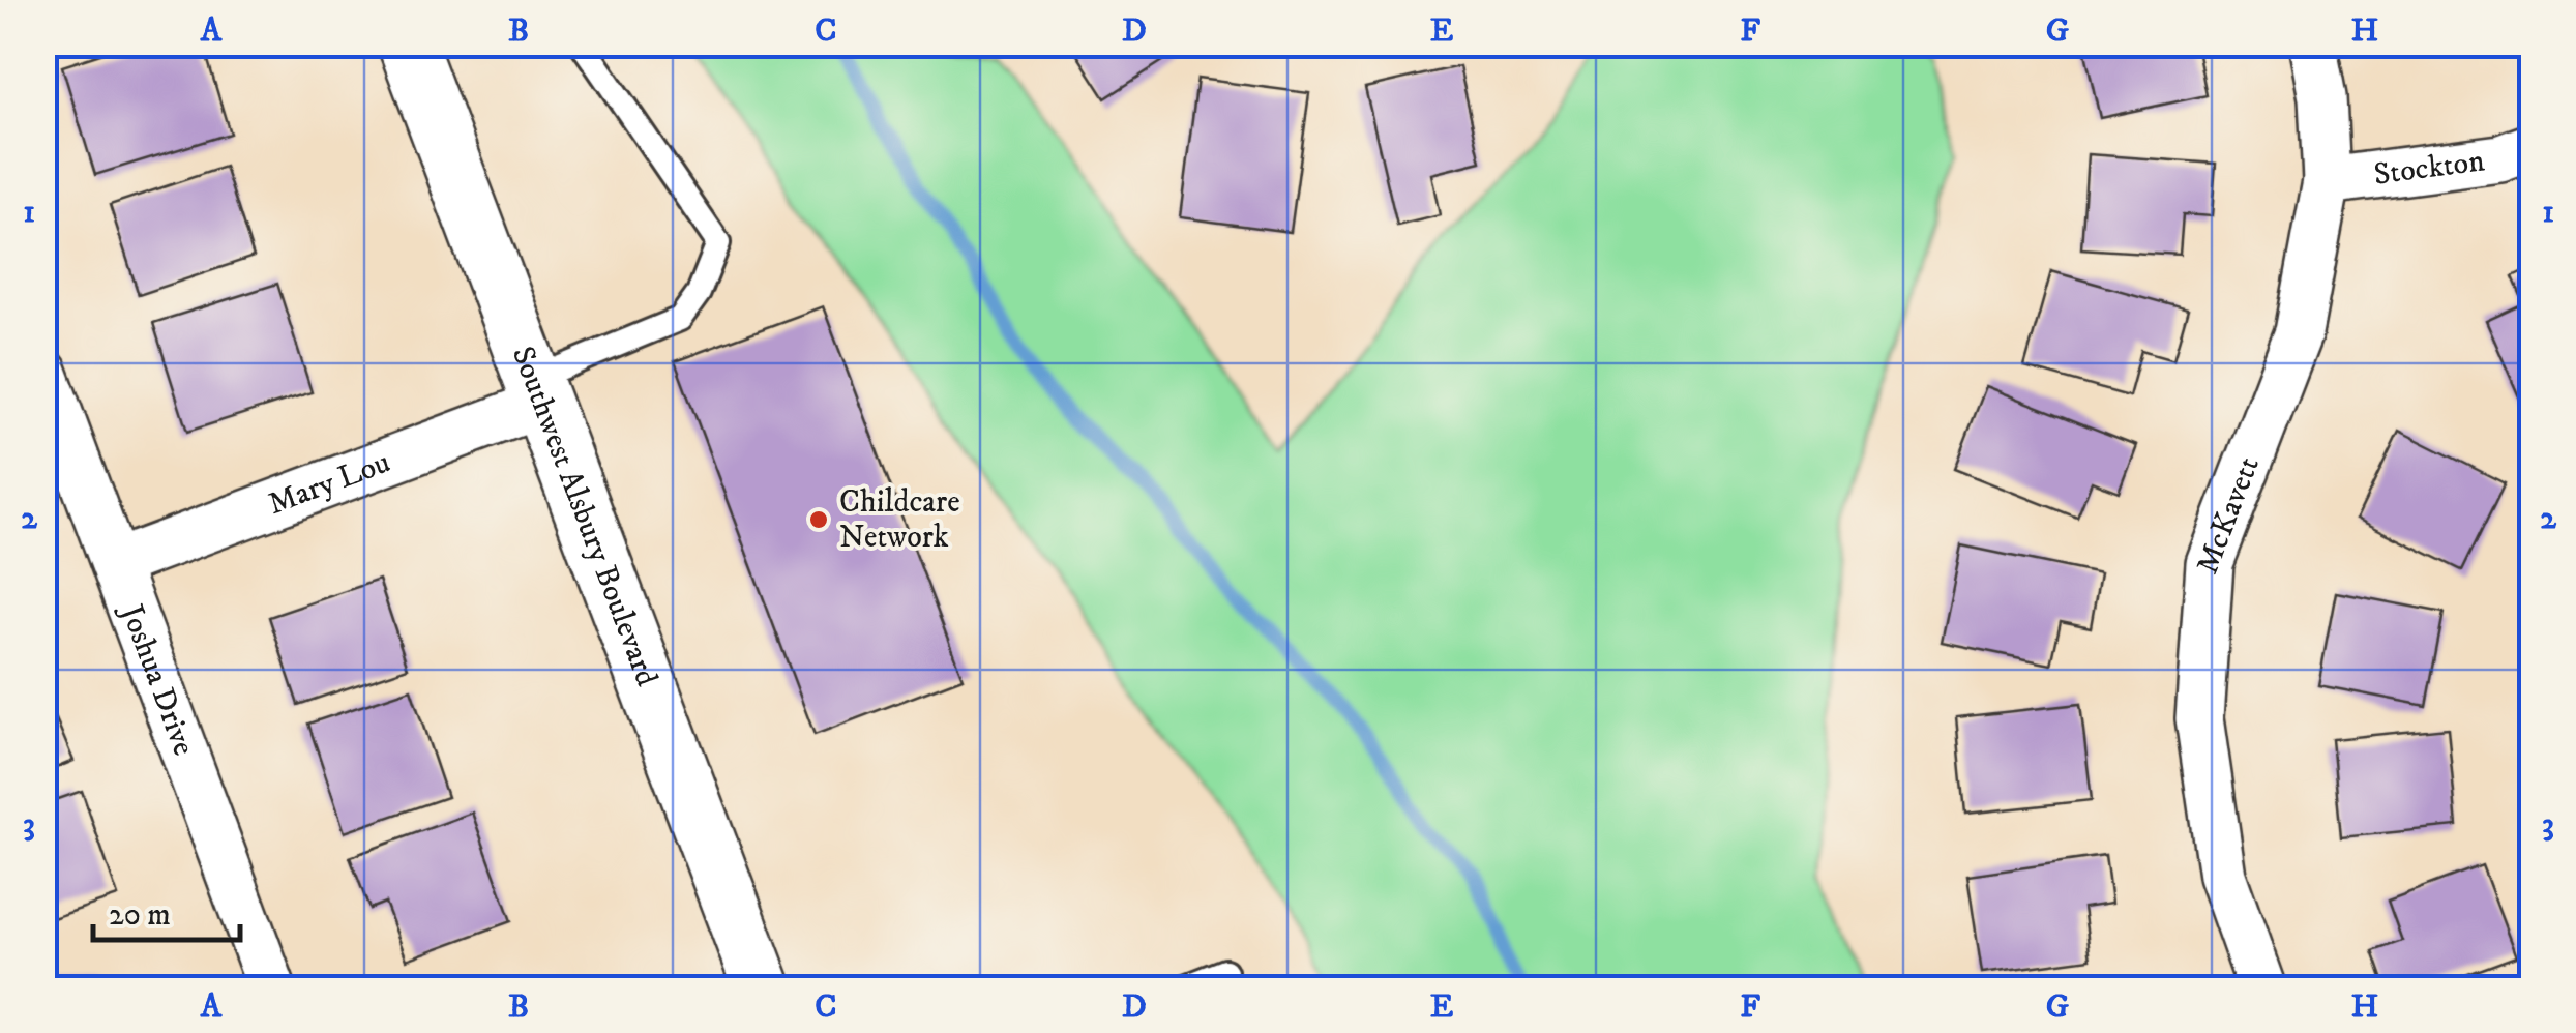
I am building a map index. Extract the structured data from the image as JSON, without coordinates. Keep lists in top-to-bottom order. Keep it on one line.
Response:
{"streets":{"main road":["Southwest Alsbury Boulevard"],"street":["Stockton","Mary Lou","McKavett","Joshua Drive"]},"crossings":[["Stockton","McKavett"],["Mary Lou","Southwest Alsbury Boulevard"],["Mary Lou","Joshua Drive"]],"places":["Childcare Network"],"scale_bar":"20 m","grid":{"columns":["A","B","C","D","E","F","G","H"],"rows":["1","2","3"]}}
